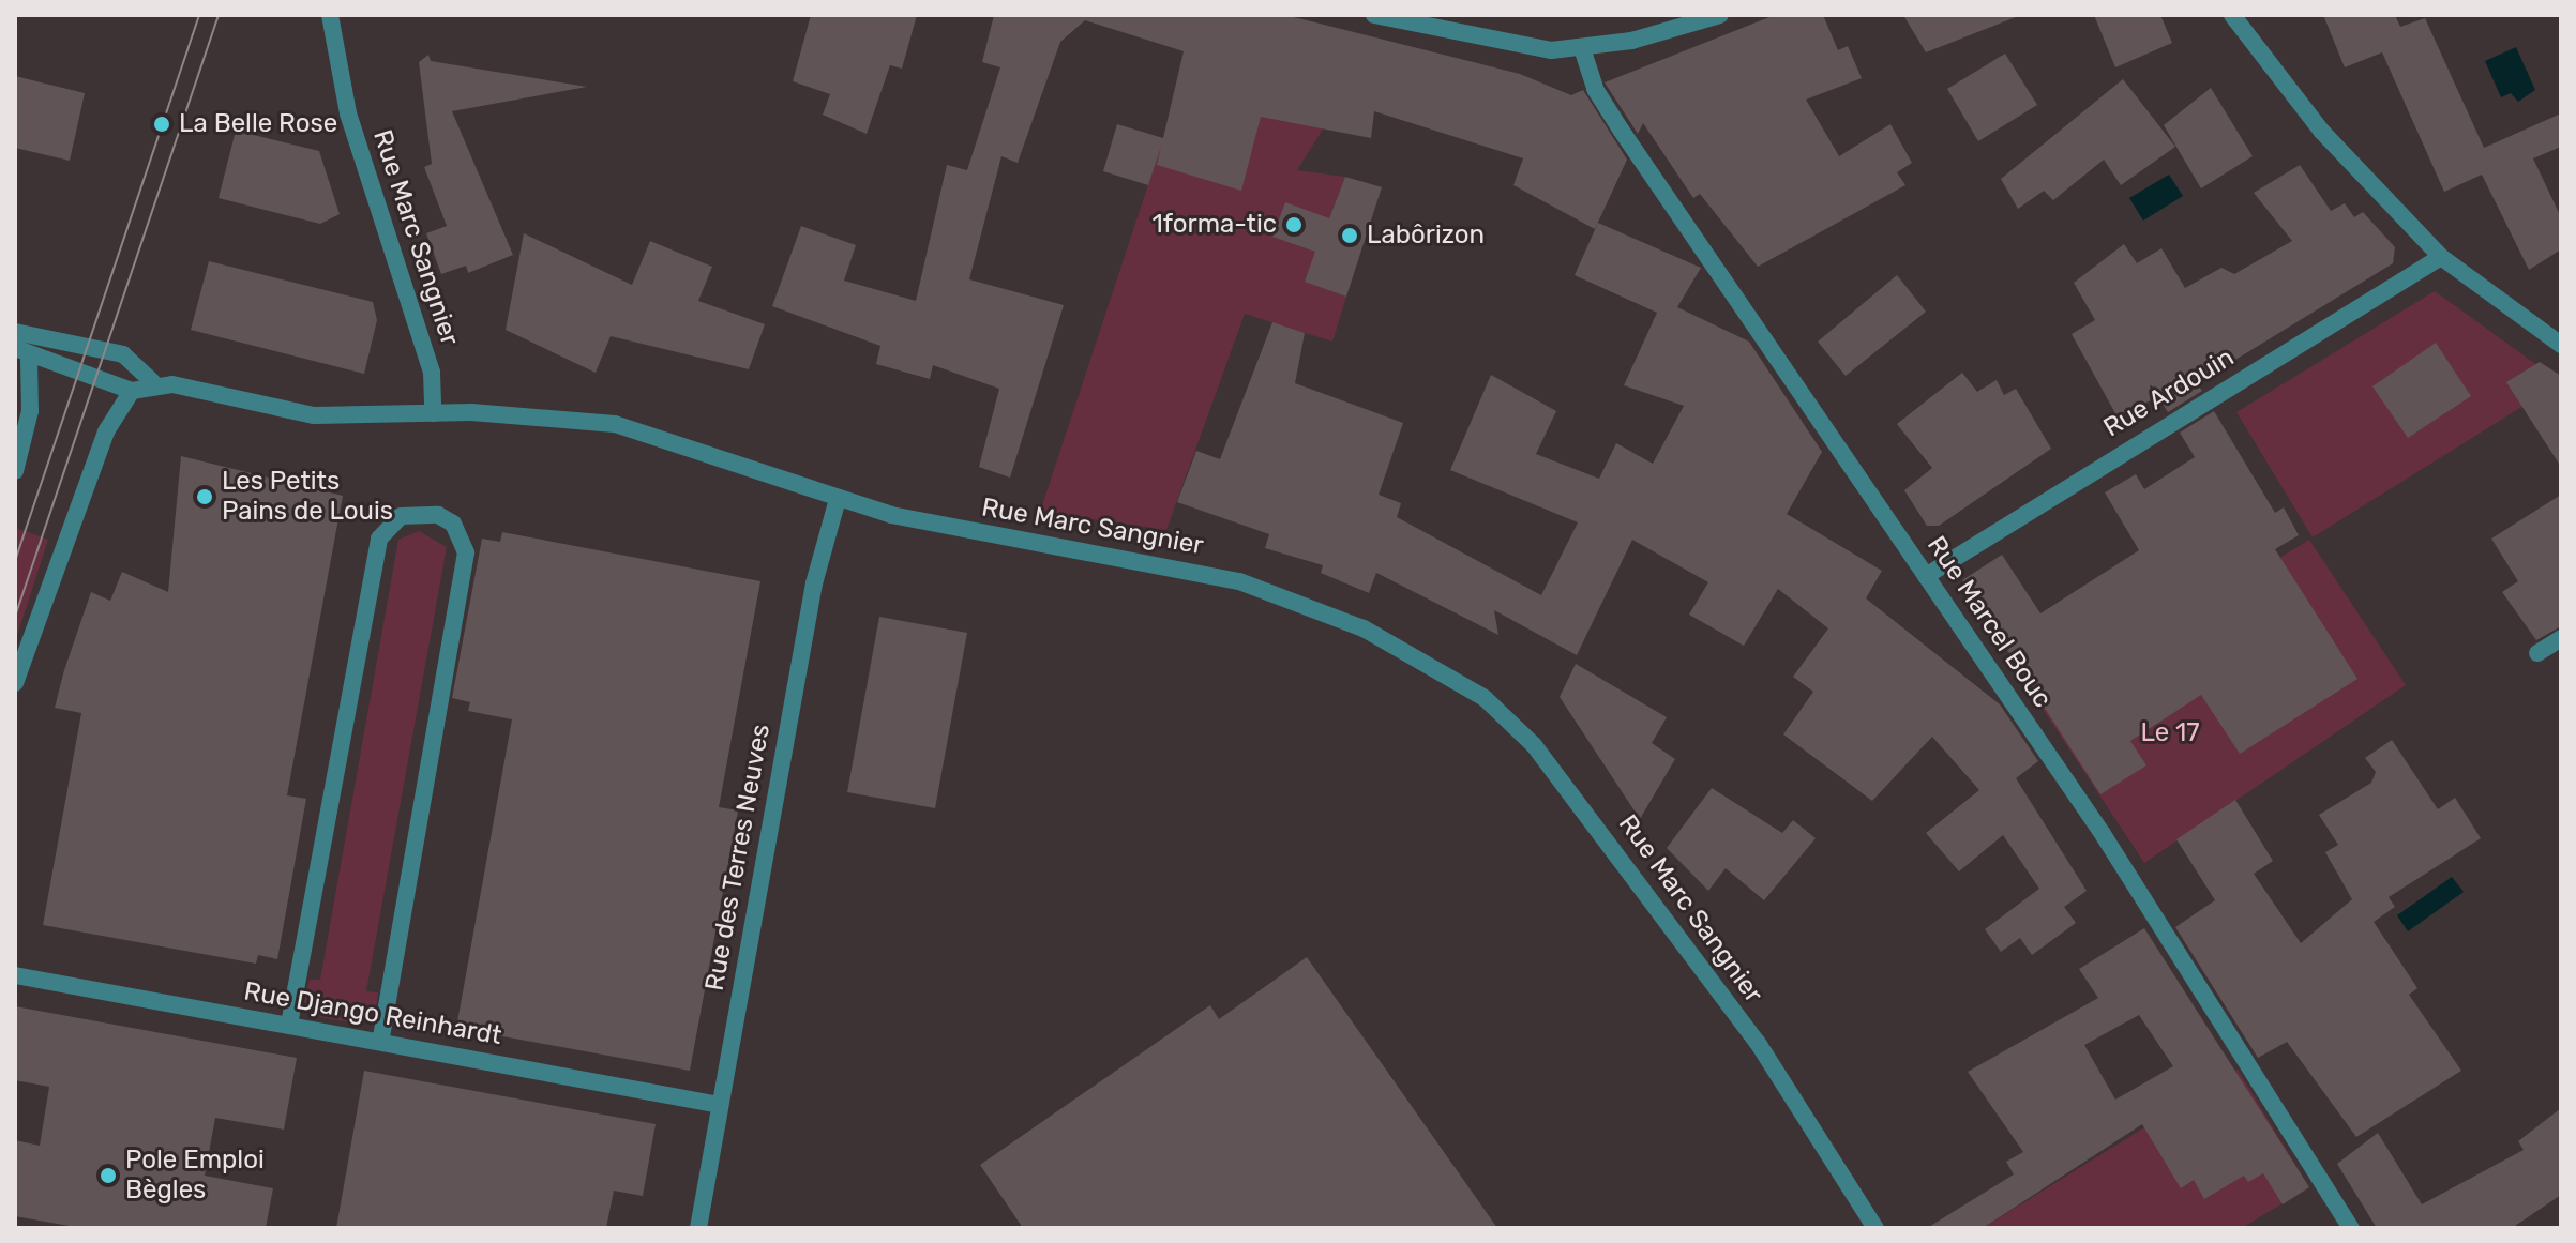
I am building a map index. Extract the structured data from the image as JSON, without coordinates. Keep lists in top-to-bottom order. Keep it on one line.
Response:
{"streets":{"street":["Rue Marc Sangnier","Rue Ardouin","Rue Marcel Bouc","Rue des Terres Neuves","Rue Django Reinhardt"]},"crossings":[["Rue Marc Sangnier","Rue des Terres Neuves"],["Rue Ardouin","Rue Marcel Bouc"],["Rue des Terres Neuves","Rue Django Reinhardt"]],"parks":["Le 17"],"places":["La Belle Rose","1forma-tic","Labôrizon","Les Petits Pains de Louis","Pole Emploi Bègles"]}
